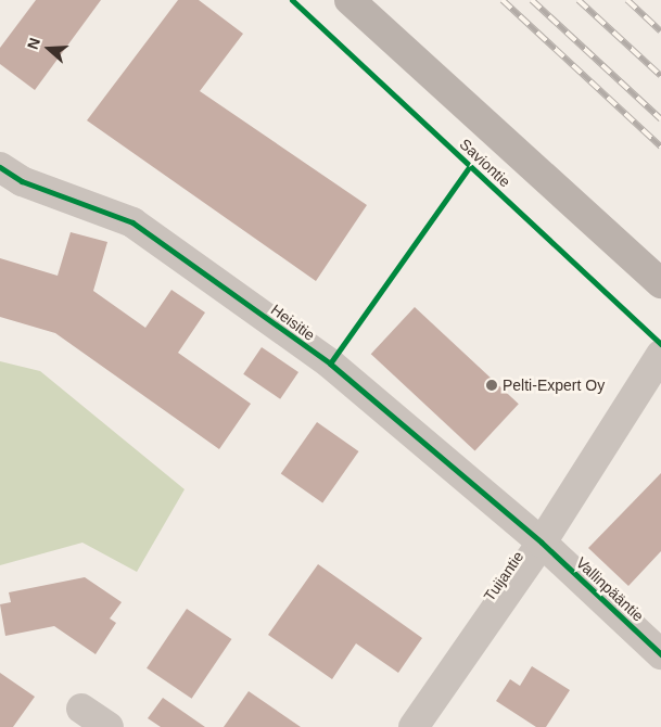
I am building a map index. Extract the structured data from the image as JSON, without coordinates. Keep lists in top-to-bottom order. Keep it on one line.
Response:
{"streets":{"main road":["Saviontie"],"street":["Heisitie","Tuijantie","Vallinpääntie"]},"crossings":[["Heisitie","Tuijantie"],["Heisitie","Vallinpääntie"],["Tuijantie","Vallinpääntie"]],"places":["Pelti-Expert Oy"],"north":"left"}
